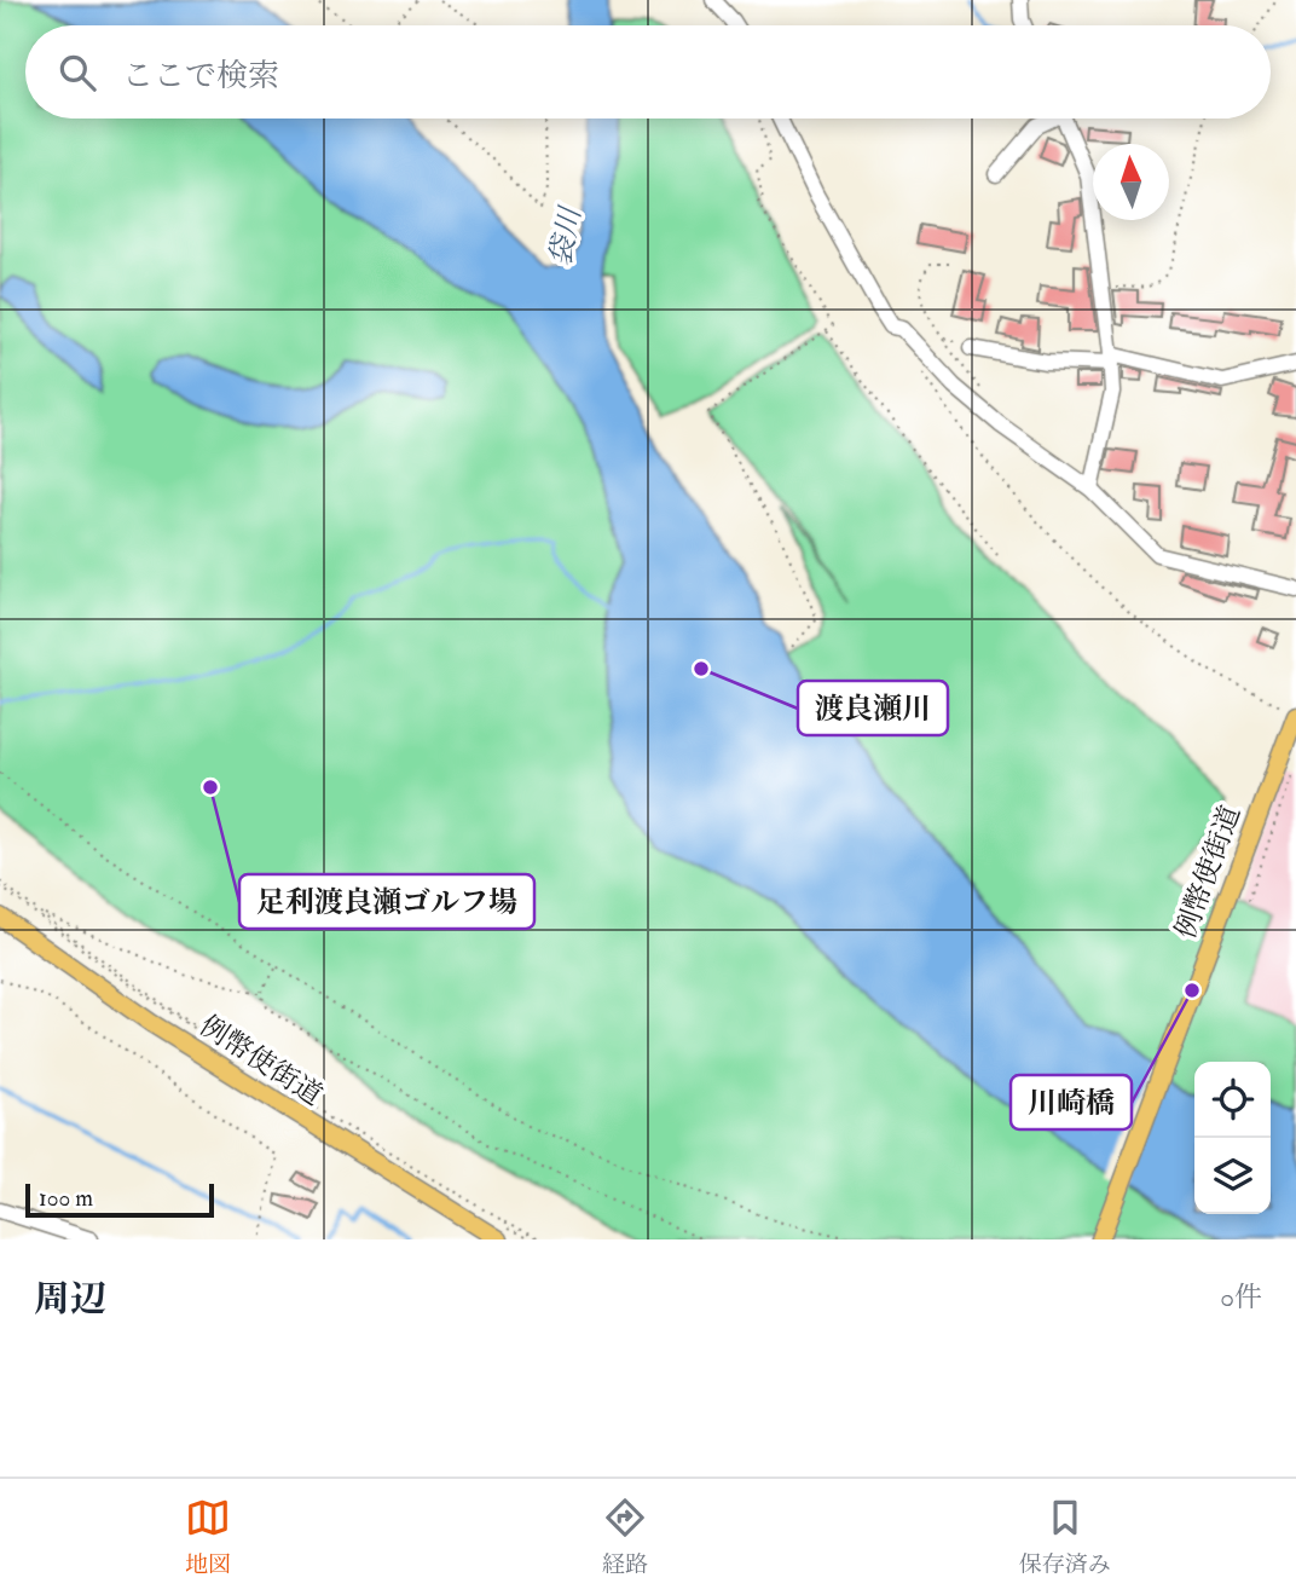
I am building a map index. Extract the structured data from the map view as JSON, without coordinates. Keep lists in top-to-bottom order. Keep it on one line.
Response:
{"streets":{"main road":["例幣使街道"]},"water":["袋川"],"places":["渡良瀬川","足利渡良瀬ゴルフ場","川崎橋"],"scale_bar":"100 m","north":"top","page":{"search":"ここで検索","scale":"100 m","heading":["周辺","0件"],"nav":["地図","経路","保存済み"]}}
